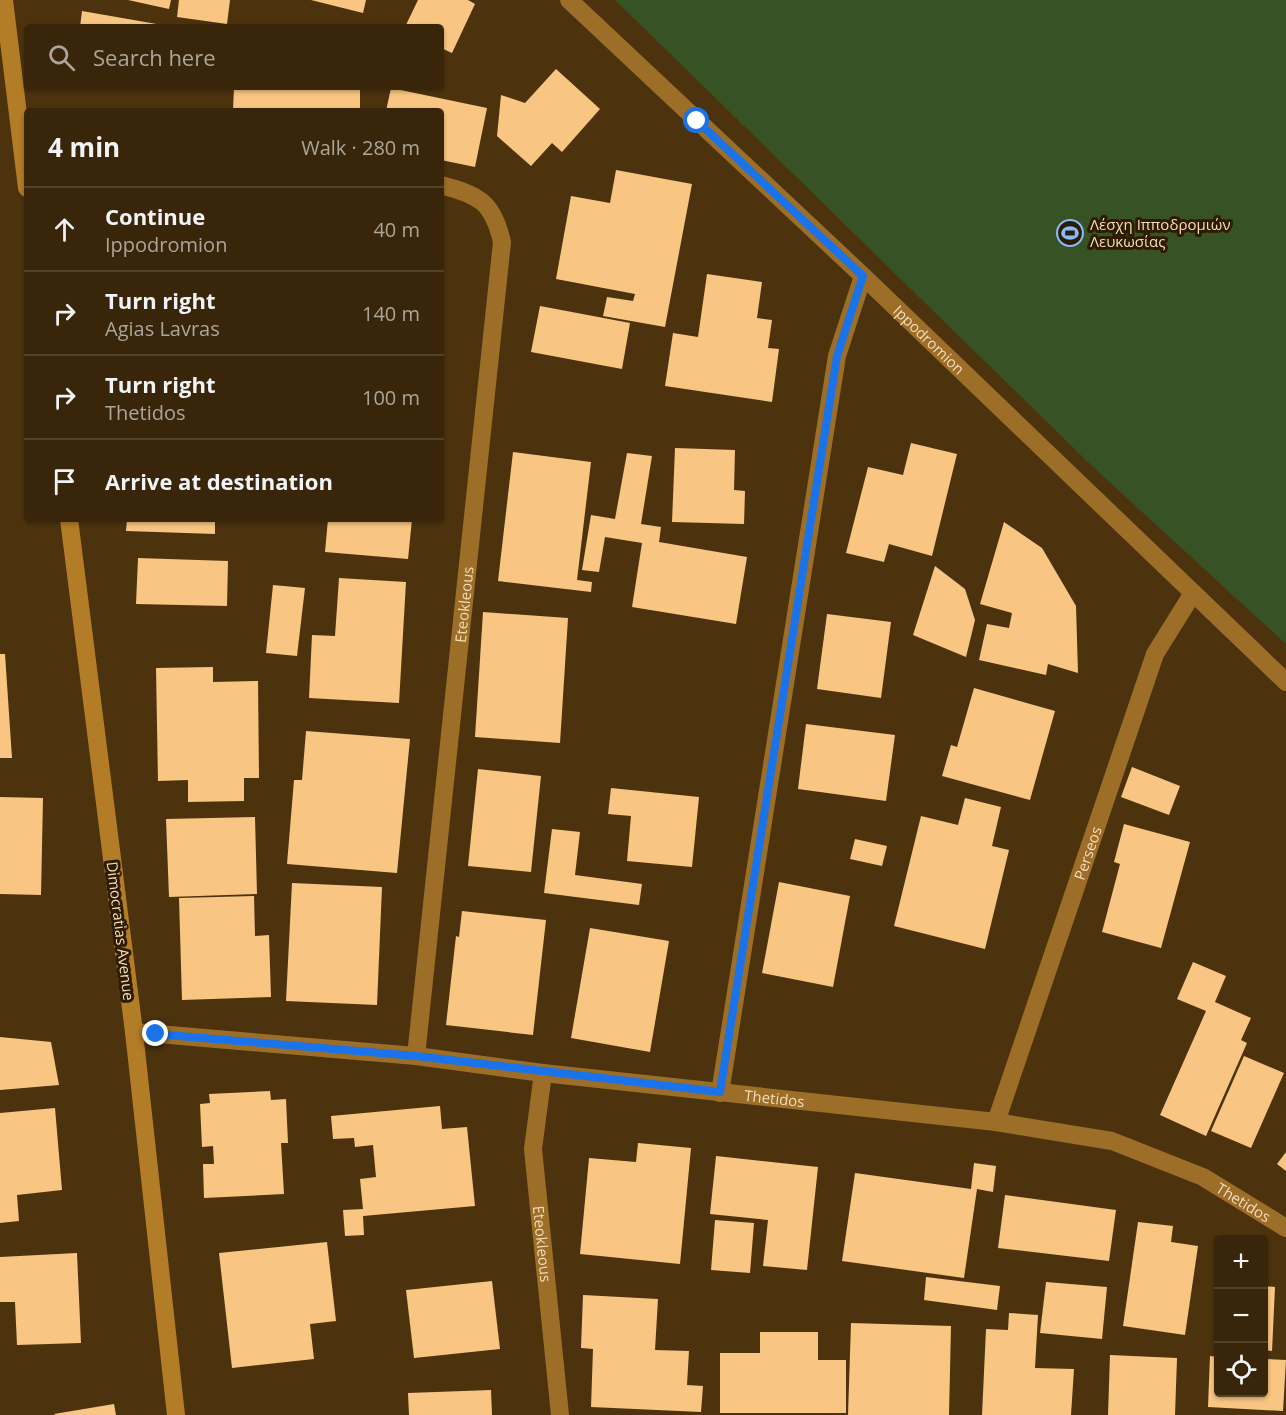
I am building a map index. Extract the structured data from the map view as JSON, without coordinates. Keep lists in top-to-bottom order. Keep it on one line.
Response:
{"streets":{"main road":["Dimocratias Avenue"],"street":["Ippodromion","Eteokleous","Perseos","Thetidos"]},"crossings":[["Ippodromion","Perseos"],["Eteokleous","Thetidos"],["Perseos","Thetidos"],["Dimocratias Avenue","Thetidos"]],"places":{"sports":["Λέσχη Ιπποδρομιών Λευκωσίας"]},"page":{"search":"Search here","heading":["4 min","Walk · 280 m"],"list":[["Continue","Ippodromion","40 m"],["Turn right","Agias Lavras","140 m"],["Turn right","Thetidos","100 m"],"Arrive at destination"],"map_buttons":["+","−"]}}
